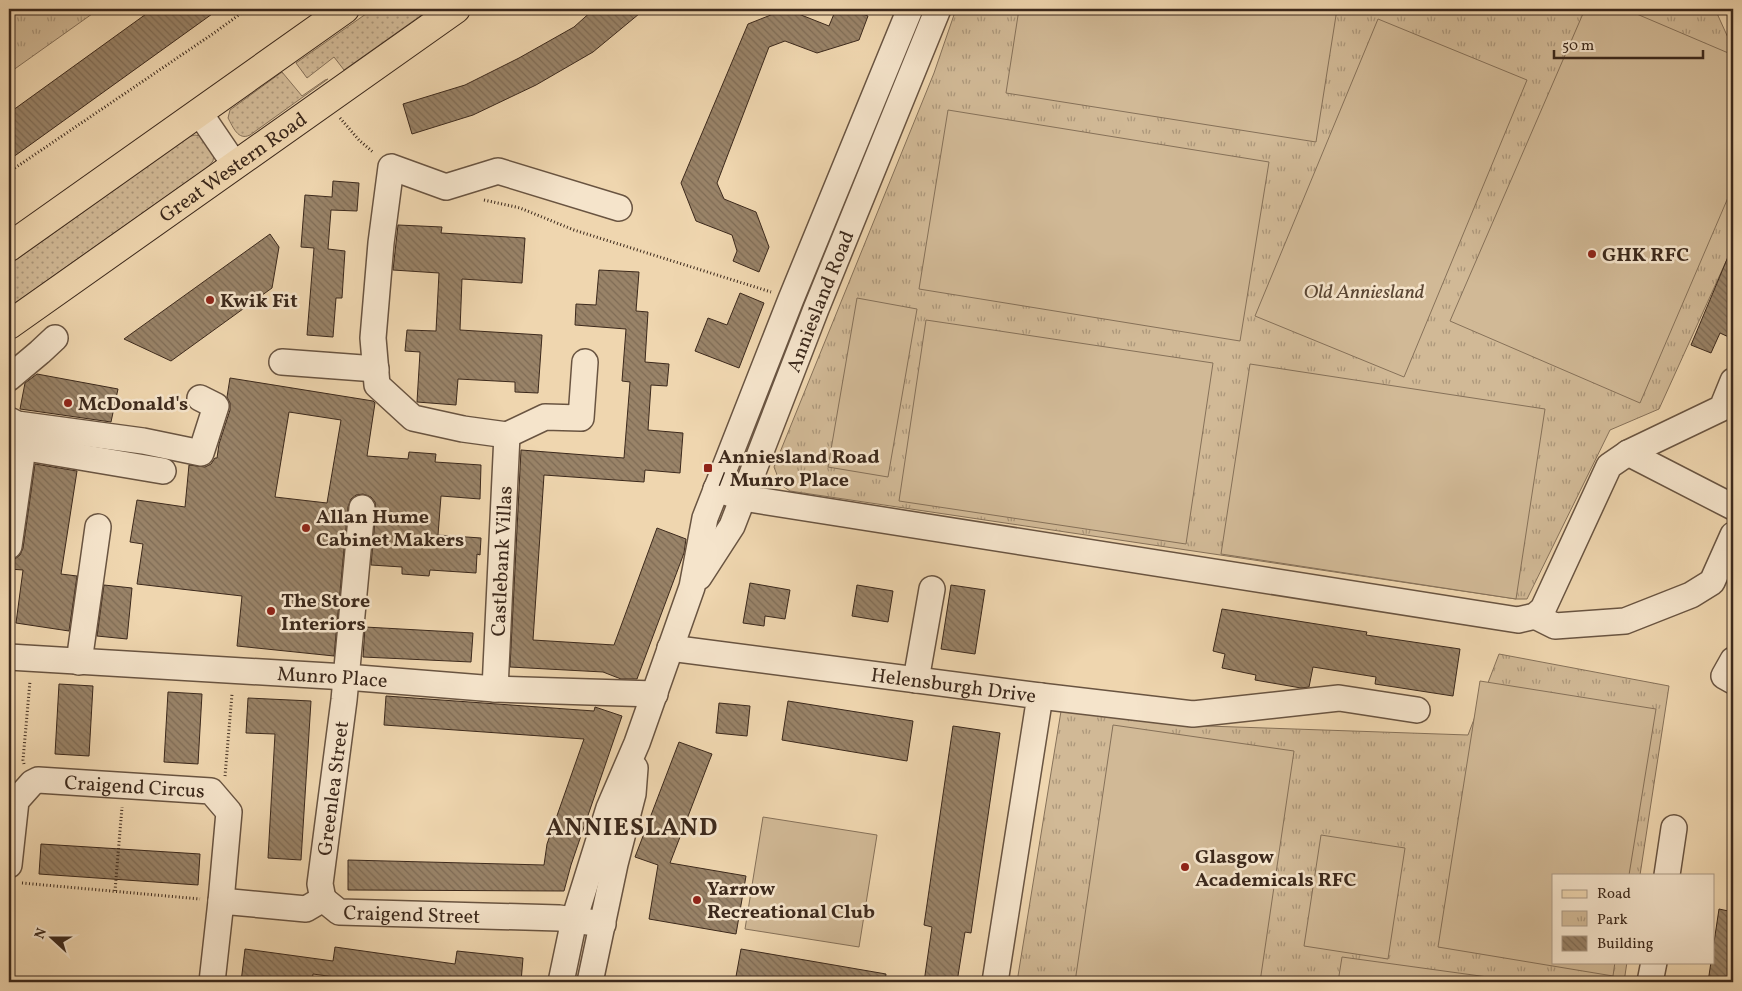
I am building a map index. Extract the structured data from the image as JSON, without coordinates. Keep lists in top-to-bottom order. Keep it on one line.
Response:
{"streets":{"main road":["Great Western Road"],"street":["Anniesland Road","Castlebank Villas","Munro Place","Helensburgh Drive","Craigend Circus","Greenlea Street","Craigend Street"]},"crossings":[["Anniesland Road","Munro Place"],["Anniesland Road","Helensburgh Drive"],["Anniesland Road","Craigend Street"],["Castlebank Villas","Munro Place"],["Munro Place","Greenlea Street"],["Craigend Circus","Craigend Street"],["Greenlea Street","Craigend Street"]],"districts":["ANNIESLAND"],"parks":["Old Anniesland"],"places":{"other":["GHK RFC","Kwik Fit","McDonald's","Allan Hume Cabinet Makers","The Store Interiors","Glasgow Academicals RFC","Yarrow Recreational Club"],"transit":["Anniesland Road / Munro Place"]},"legend":["Road","Park","Building"],"scale_bar":"50 m","north":"left"}
